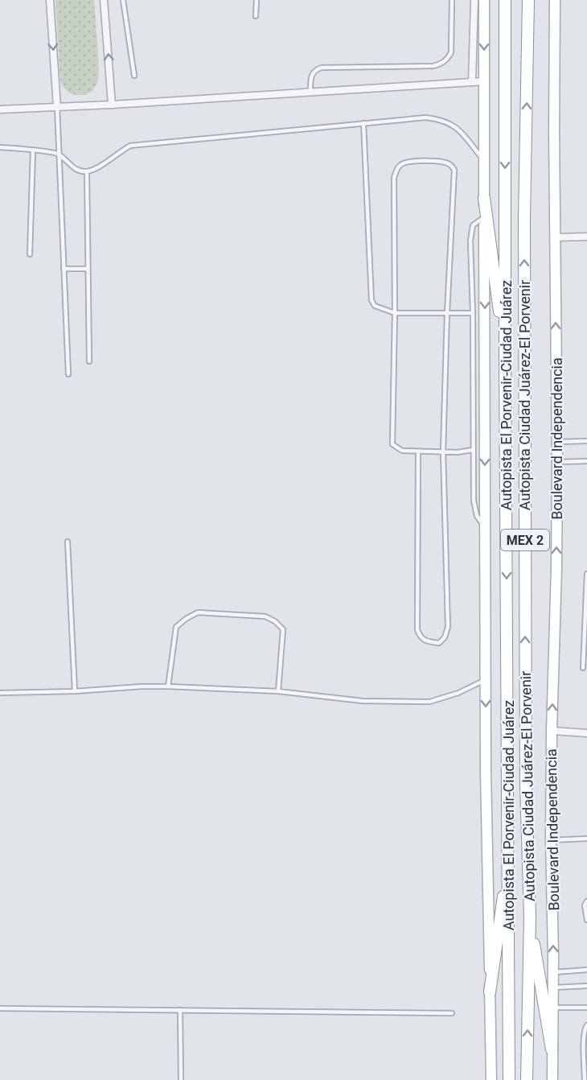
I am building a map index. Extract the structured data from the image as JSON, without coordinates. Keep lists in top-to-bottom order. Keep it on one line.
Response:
{"streets":{"highway":["Autopista El Porvenir-Ciudad Juárez","Autopista Ciudad Juárez-El Porvenir","MEX 2"],"main road":["Boulevard Independencia"]},"one_way":["Autopista El Porvenir-Ciudad Juárez"]}
